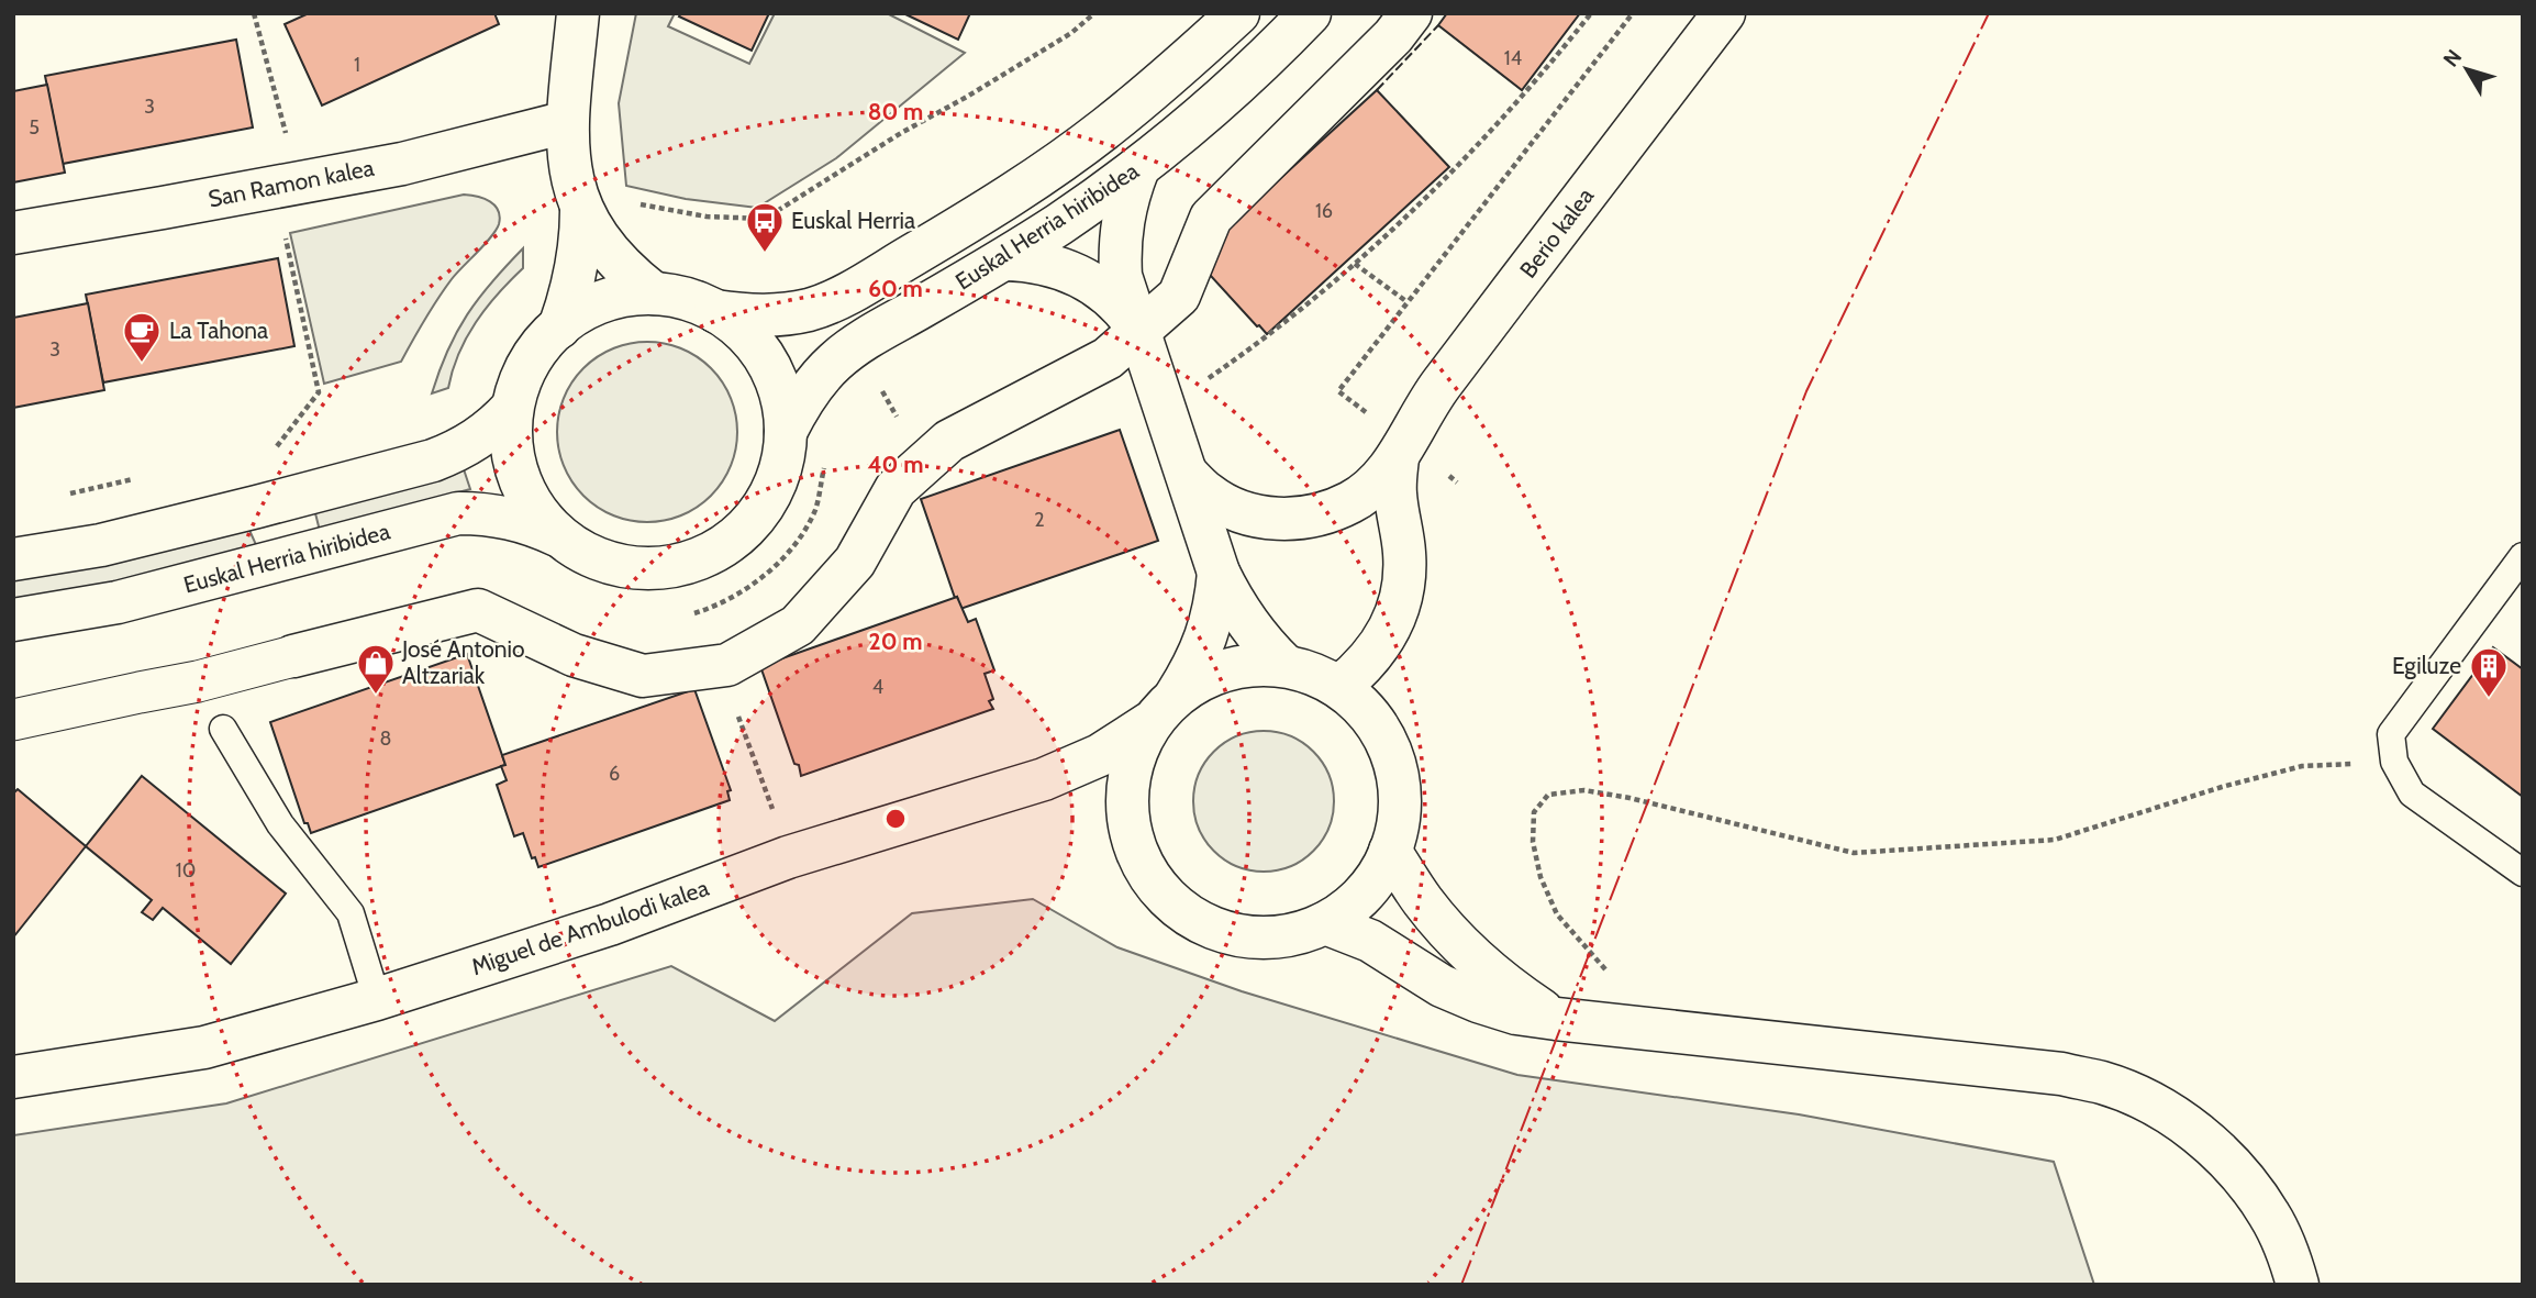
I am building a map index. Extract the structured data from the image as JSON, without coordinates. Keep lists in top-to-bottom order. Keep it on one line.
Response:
{"streets":{"street":["San Ramon kalea","Euskal Herria hiribidea","Berio kalea","Miguel de Ambulodi kalea"]},"crossings":[["Berio kalea","Miguel de Ambulodi kalea"]],"places":{"bus stop":["Euskal Herria"],"cafe":["La Tahona"],"shop":["José Antonio Altzariak"],"building":["Egiluze"]},"house_numbers":["14","1","3","5","16","3","2","4","8","6","10"],"north":"top left","rings":["80 m","60 m","40 m","20 m"]}
